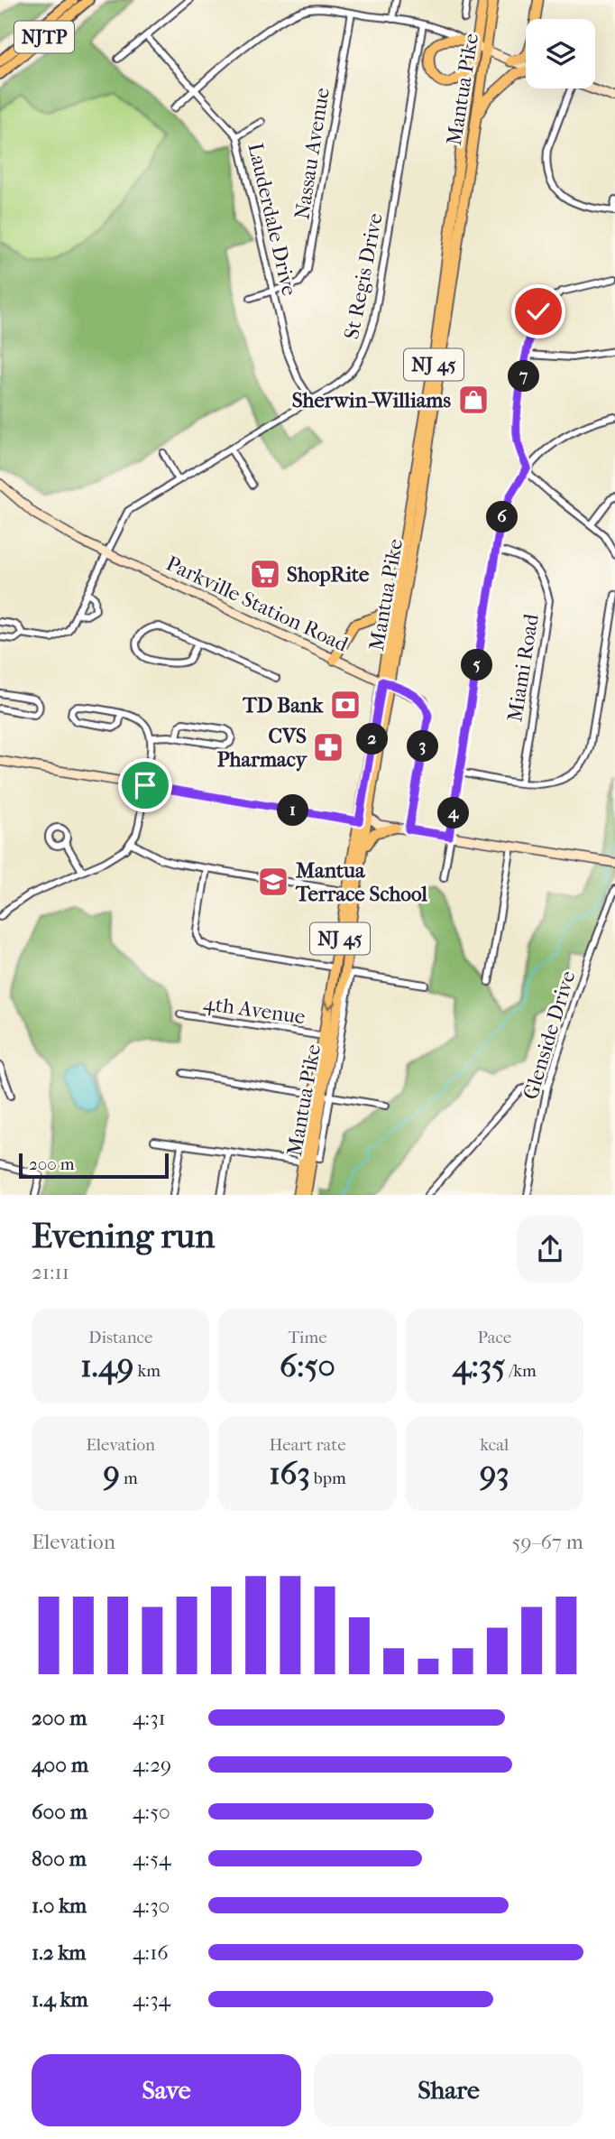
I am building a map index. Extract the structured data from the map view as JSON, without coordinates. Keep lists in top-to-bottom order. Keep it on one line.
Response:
{"streets":{"highway":["NJTP"],"main road":["Mantua Pike","NJ 45"],"street":["Nassau Avenue","Lauderdale Drive","St Regis Drive","Parkville Station Road","Miami Road","4th Avenue","Glenside Drive"]},"crossings":[["Mantua Pike","Parkville Station Road"],["Mantua Pike","4th Avenue"],["Nassau Avenue","Lauderdale Drive"],["Lauderdale Drive","St Regis Drive"],["St Regis Drive","Parkville Station Road"]],"places":{"shop":["Sherwin-Williams"],"supermarket":["ShopRite"],"bank":["TD Bank"],"pharmacy":["CVS Pharmacy"],"school or university":["Mantua Terrace School"]},"scale_bar":"200 m","page":{"pins":["7","6","5","2","3","1","4"],"scale":"200 m","heading":["Evening run","21:11"],"stats":[["Distance","1.49 km"],["Time","6:50"],["Pace","4:35 /km"],["Elevation","9 m"],["Heart rate","163 bpm"],["kcal","93"]],"chart":["Elevation","59–67 m"],"list":[{"name":"200 m","note":"4:31"},{"name":"400 m","note":"4:29"},{"name":"600 m","note":"4:50"},{"name":"800 m","note":"4:54"},{"name":"1.0 km","note":"4:30"},{"name":"1.2 km","note":"4:16"},{"name":"1.4 km","note":"4:34"}],"buttons":["Save","Share"]}}
